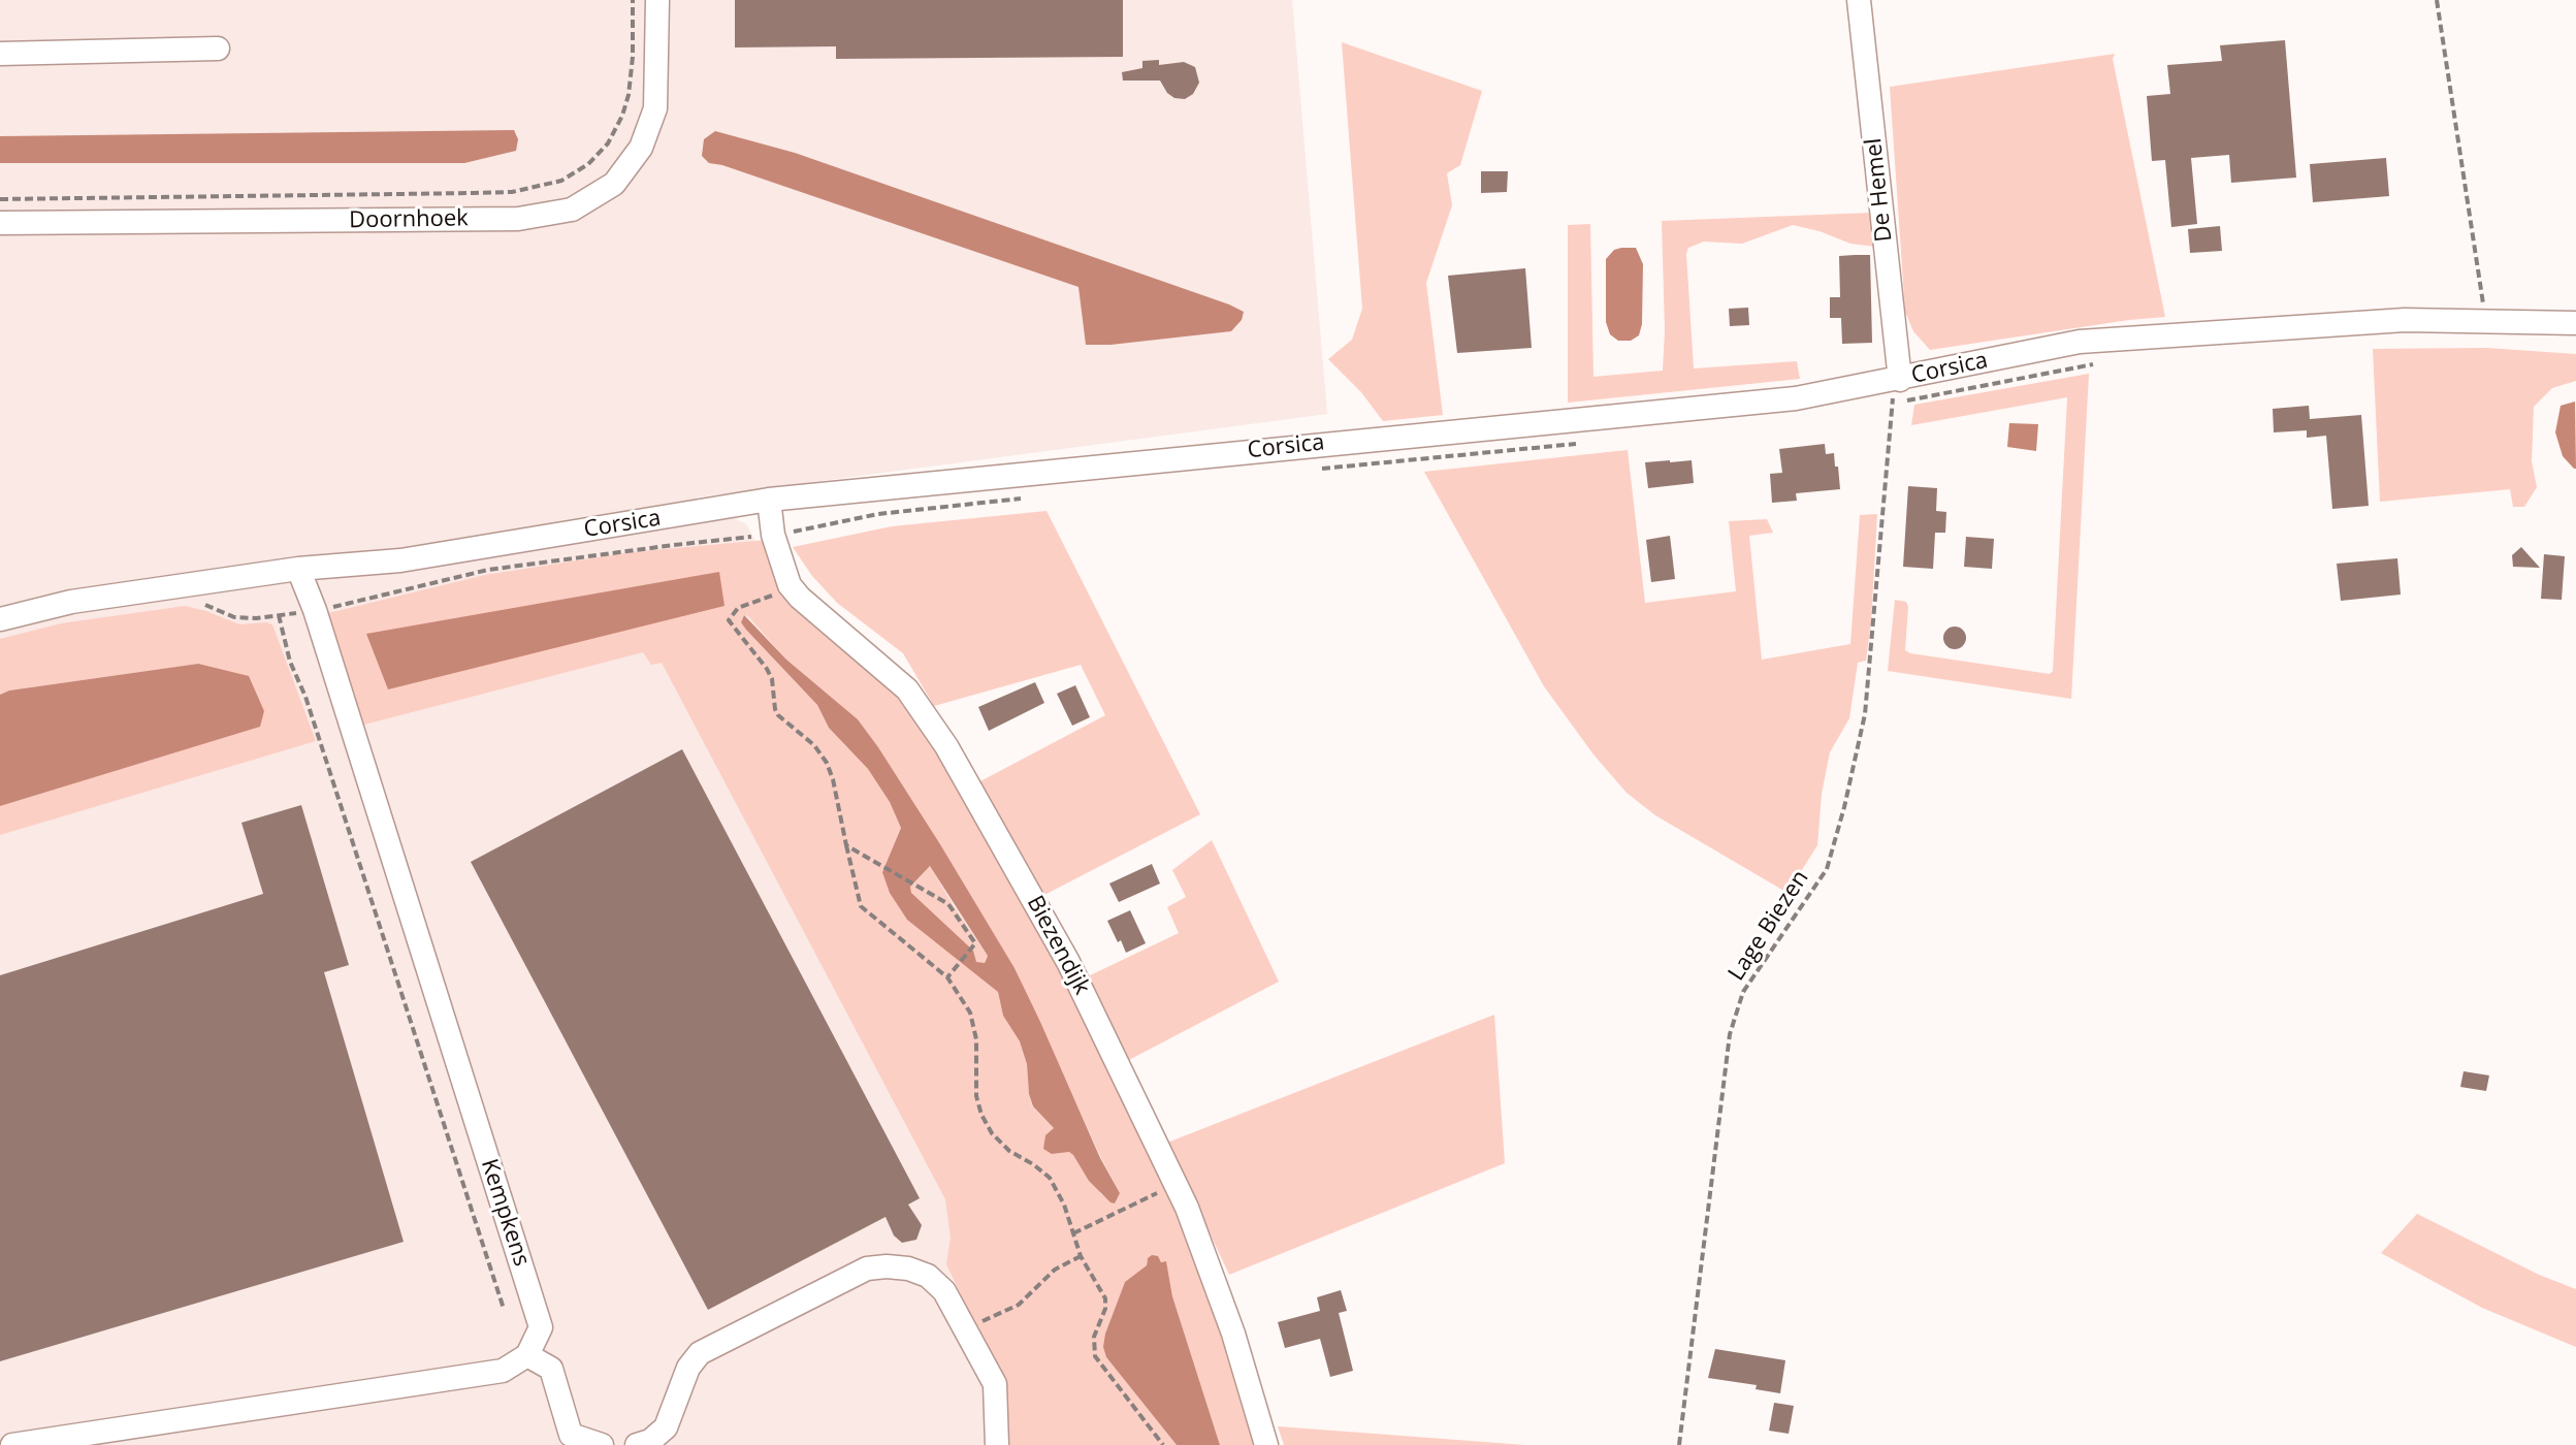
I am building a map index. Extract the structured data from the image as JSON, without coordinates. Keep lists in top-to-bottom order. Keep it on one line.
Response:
{"streets":{"street":["De Hemel","Doornhoek","Corsica","Biezendijk","Kempkens"],"path":["Lage Biezen"]},"crossings":[["De Hemel","Corsica"],["De Hemel","Lage Biezen"],["Corsica","Lage Biezen"],["Corsica","Biezendijk"],["Corsica","Kempkens"]]}
